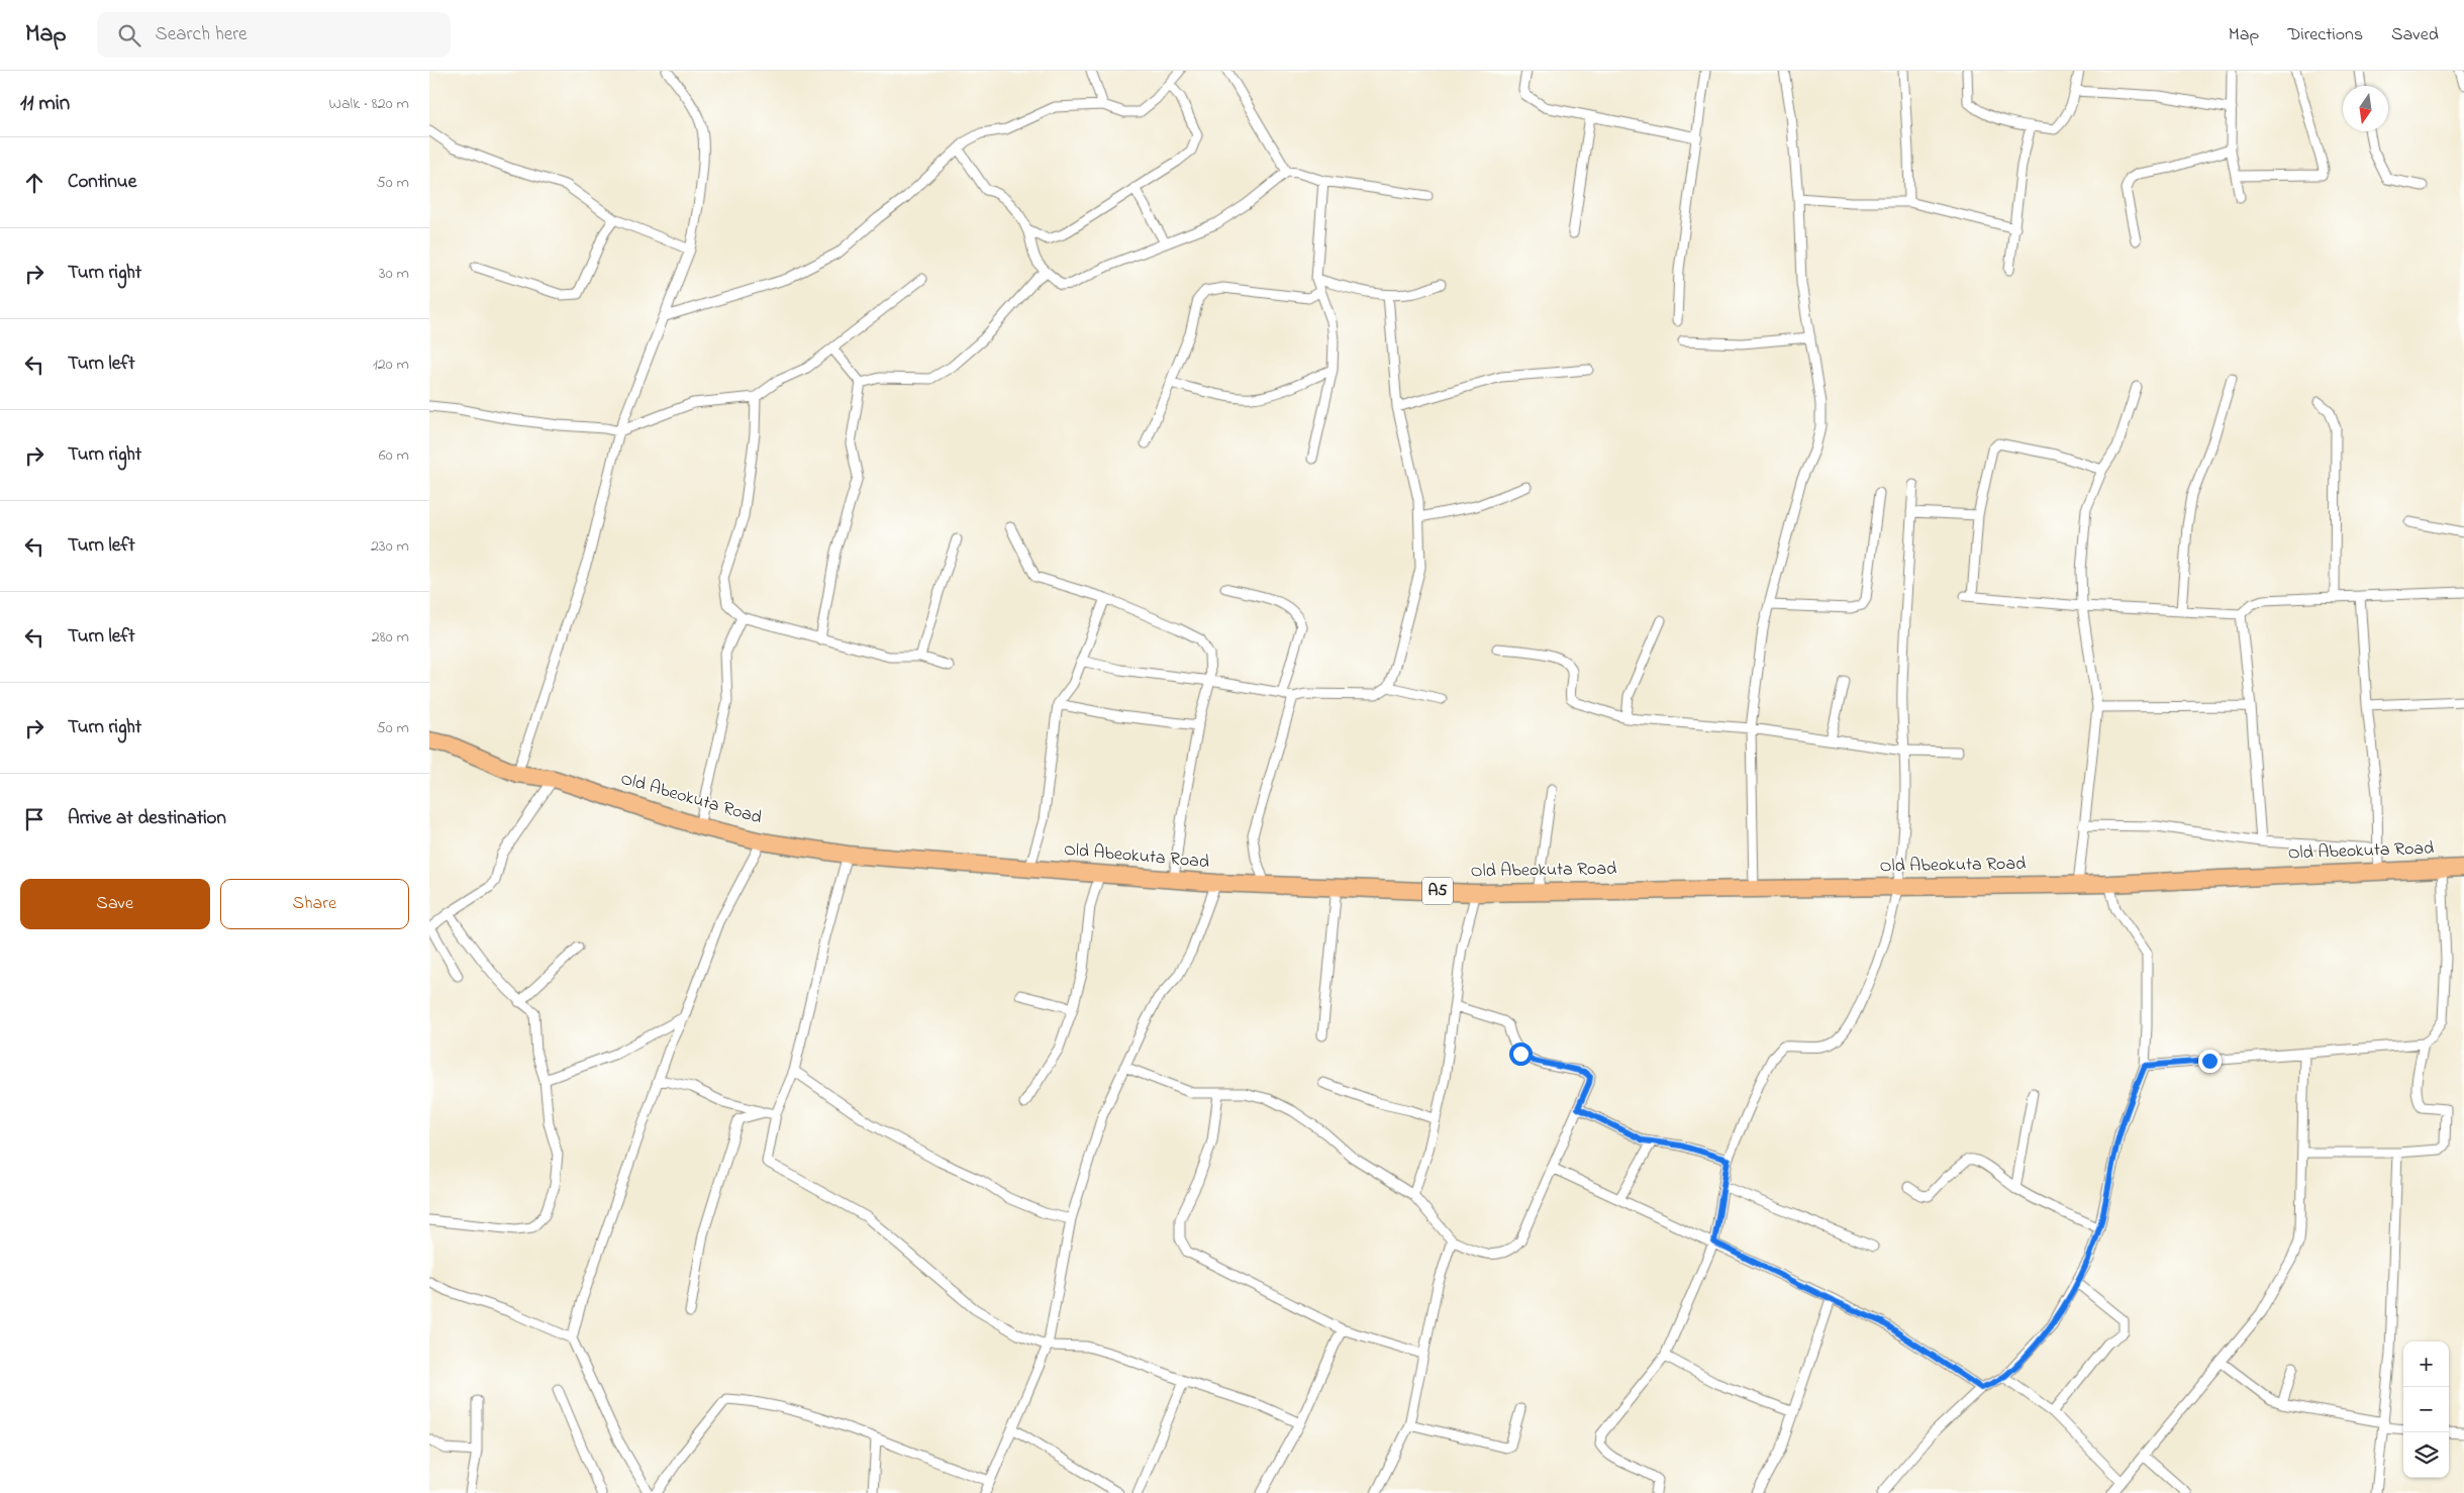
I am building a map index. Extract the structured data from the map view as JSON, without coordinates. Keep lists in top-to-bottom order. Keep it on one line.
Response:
{"streets":{"highway":["Old Abeokuta Road","A5"]},"north":"bottom","page":{"header":"Map","search":"Search here","nav":["Map","Directions","Saved"],"heading":["11 min","Walk · 820 m"],"list":[["Continue","50 m"],["Turn right","30 m"],["Turn left","120 m"],["Turn right","60 m"],["Turn left","230 m"],["Turn left","280 m"],["Turn right","50 m"],"Arrive at destination"],"buttons":["Save","Share"],"map_buttons":["+","−"]}}
